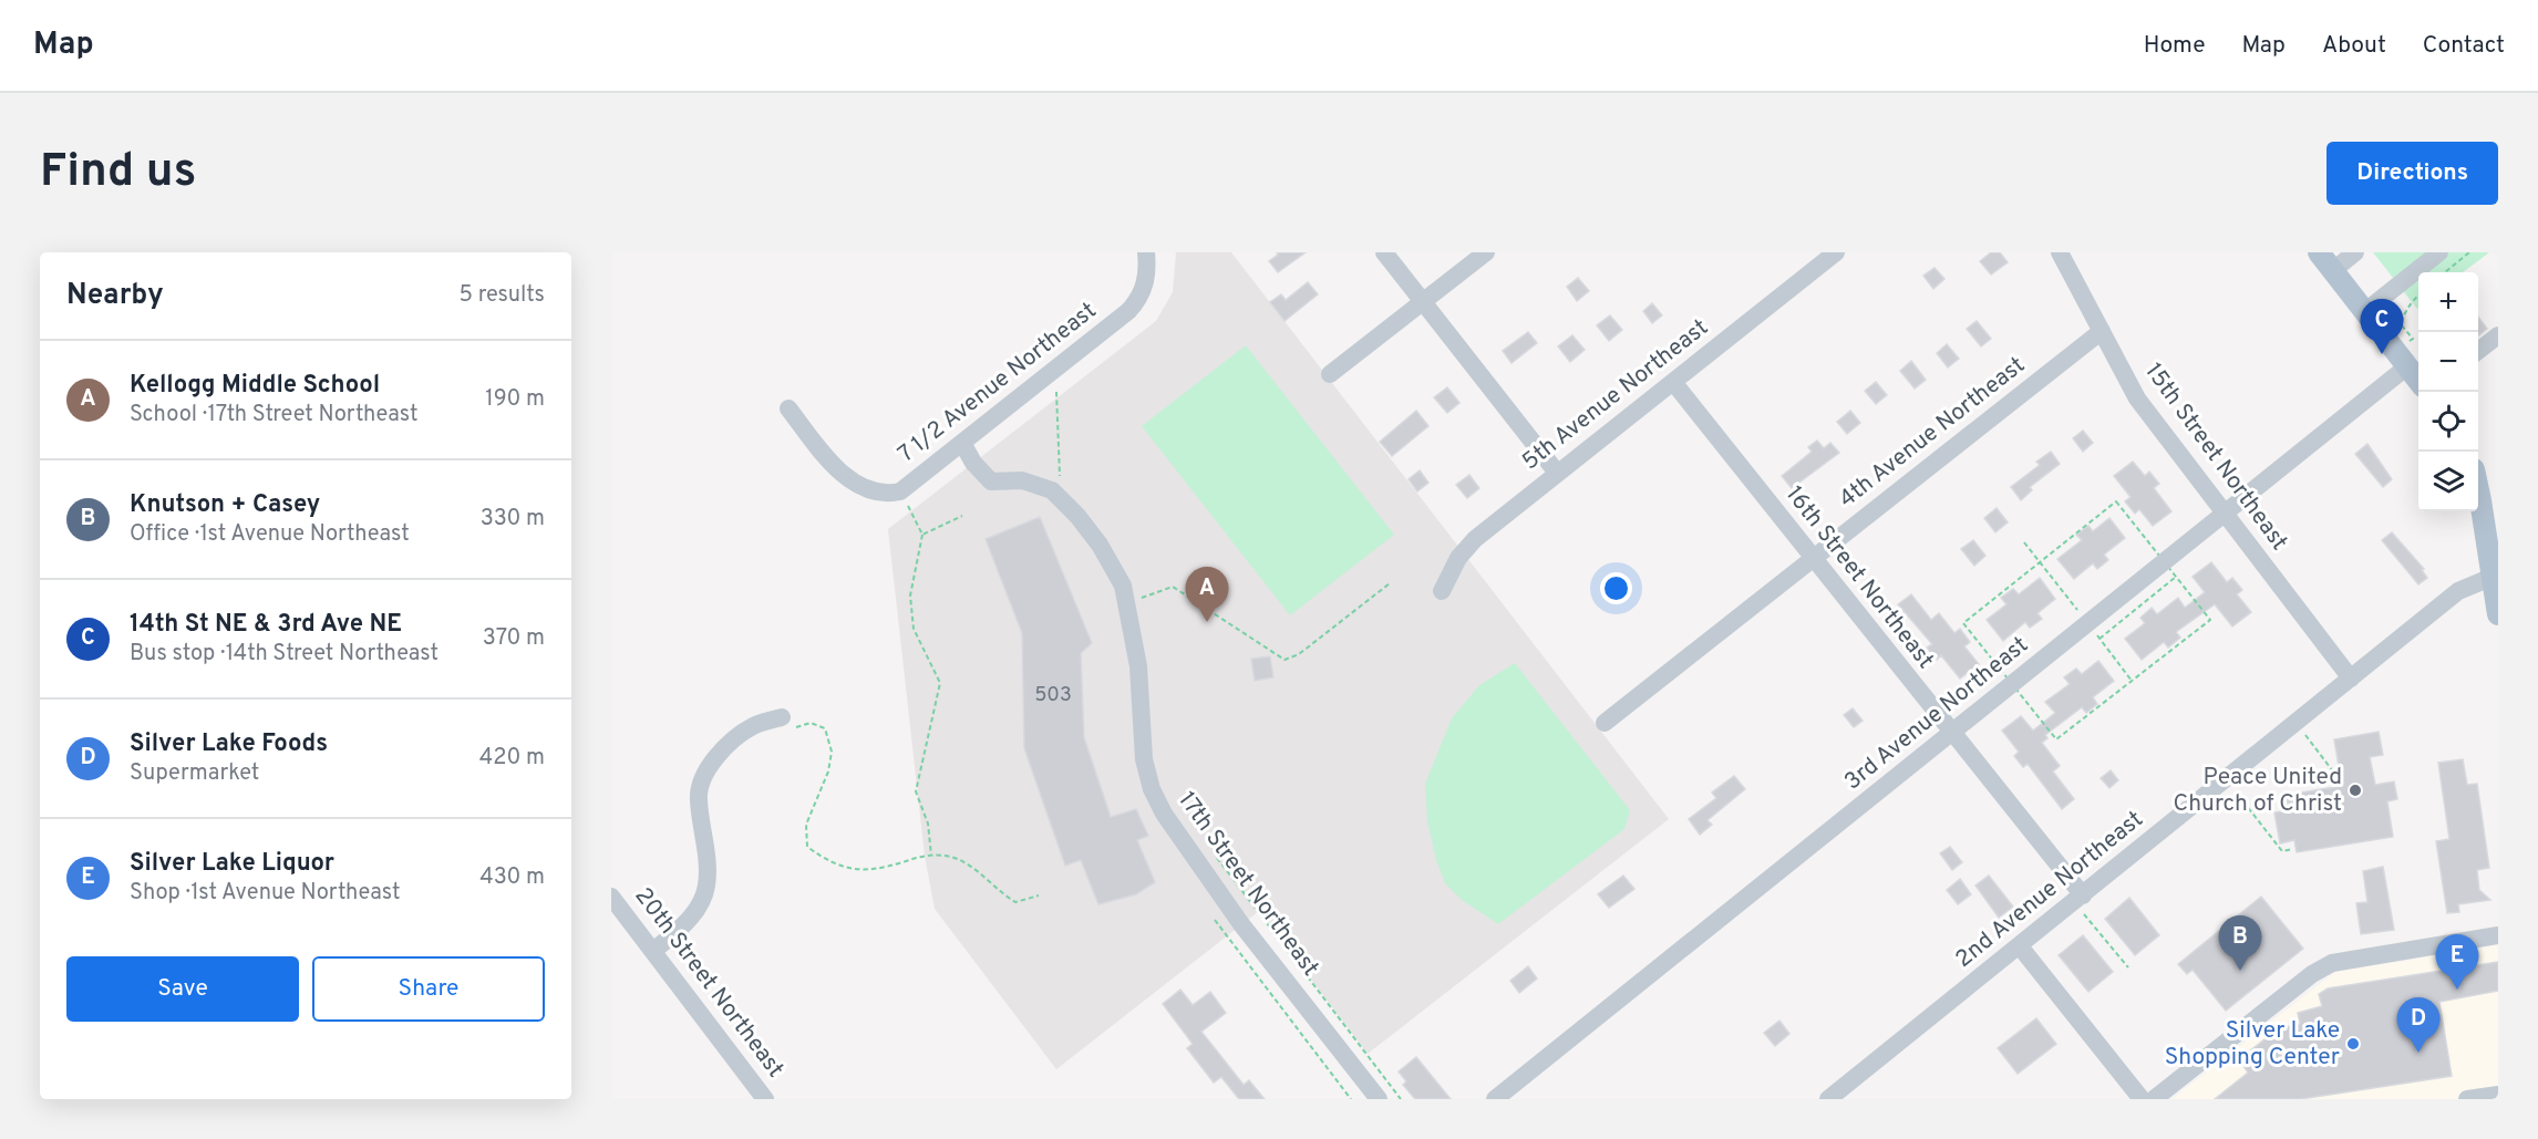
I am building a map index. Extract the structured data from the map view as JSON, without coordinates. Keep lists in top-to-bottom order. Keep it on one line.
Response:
{"streets":{"street":["7 1/2 Avenue Northeast","5th Avenue Northeast","4th Avenue Northeast","15th Street Northeast","16th Street Northeast","3rd Avenue Northeast","17th Street Northeast","2nd Avenue Northeast","20th Street Northeast"]},"crossings":[["7 1/2 Avenue Northeast","17th Street Northeast"],["5th Avenue Northeast","16th Street Northeast"],["4th Avenue Northeast","15th Street Northeast"],["4th Avenue Northeast","16th Street Northeast"],["15th Street Northeast","3rd Avenue Northeast"],["15th Street Northeast","2nd Avenue Northeast"],["16th Street Northeast","3rd Avenue Northeast"],["16th Street Northeast","2nd Avenue Northeast"]],"places":["Peace United Church of Christ","Silver Lake Shopping Center"],"house_numbers":["503"],"page":{"header":"Map","nav":["Home","Map","About","Contact"],"buttons":["Directions",["Save","Share"]],"title":"Find us","heading":["Nearby","5 results"],"map_buttons":["+","−"],"pins":["C","A","B","E","D"],"list":[{"mark":"A","name":"Kellogg Middle School","note":"School · 17th Street Northeast","value":"190 m"},{"mark":"B","name":"Knutson + Casey","note":"Office · 1st Avenue Northeast","value":"330 m"},{"mark":"C","name":"14th St NE & 3rd Ave NE","note":"Bus stop · 14th Street Northeast","value":"370 m"},{"mark":"D","name":"Silver Lake Foods","note":"Supermarket","value":"420 m"},{"mark":"E","name":"Silver Lake Liquor","note":"Shop · 1st Avenue Northeast","value":"430 m"}]}}
